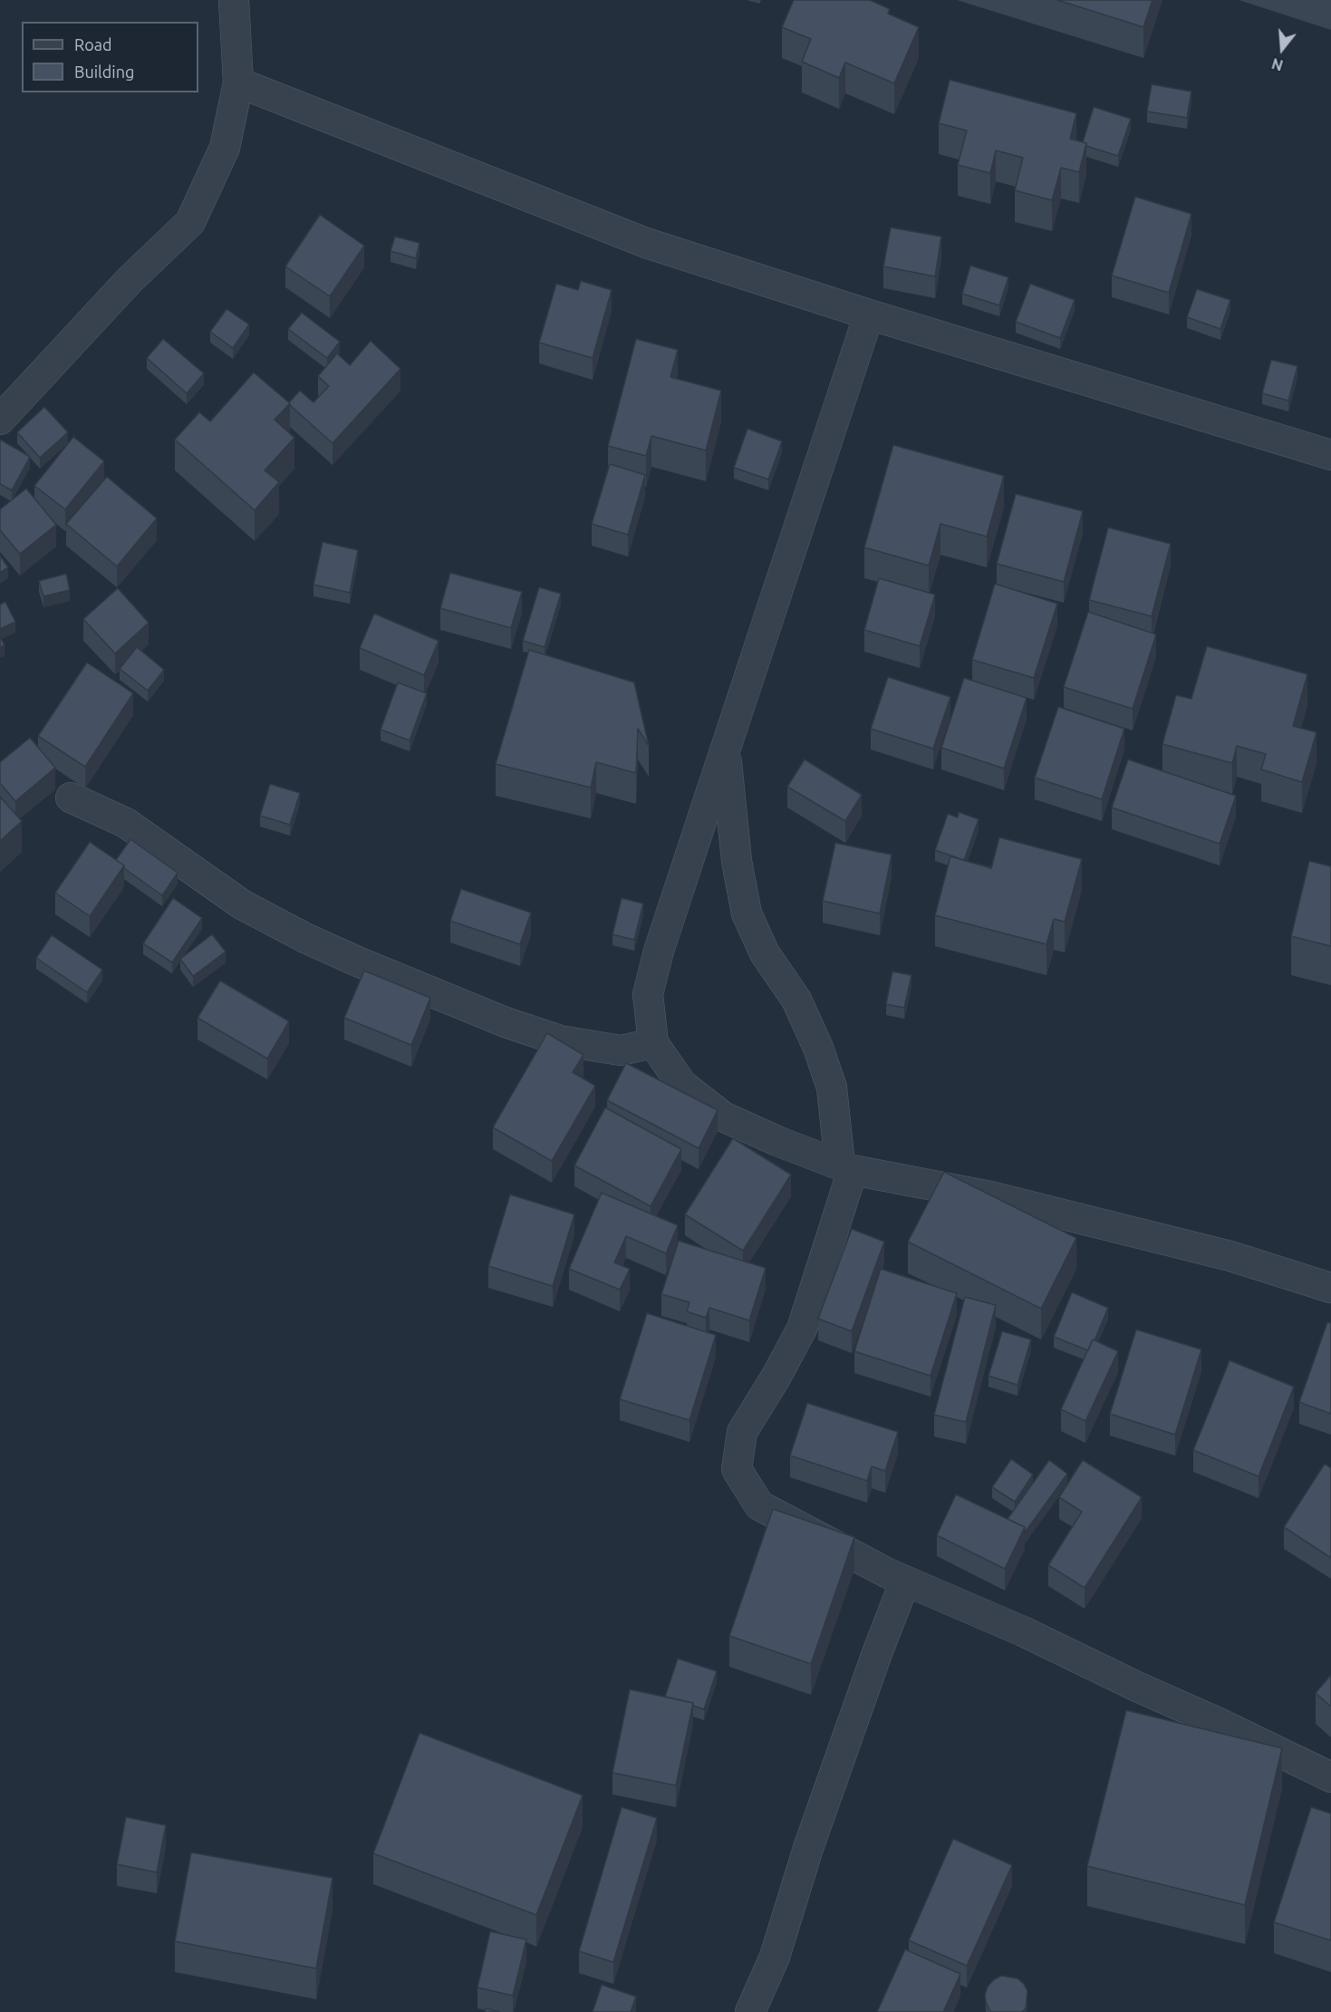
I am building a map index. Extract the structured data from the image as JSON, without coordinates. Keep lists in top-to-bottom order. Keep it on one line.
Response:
{"legend":["Road","Building"],"north":"bottom"}
